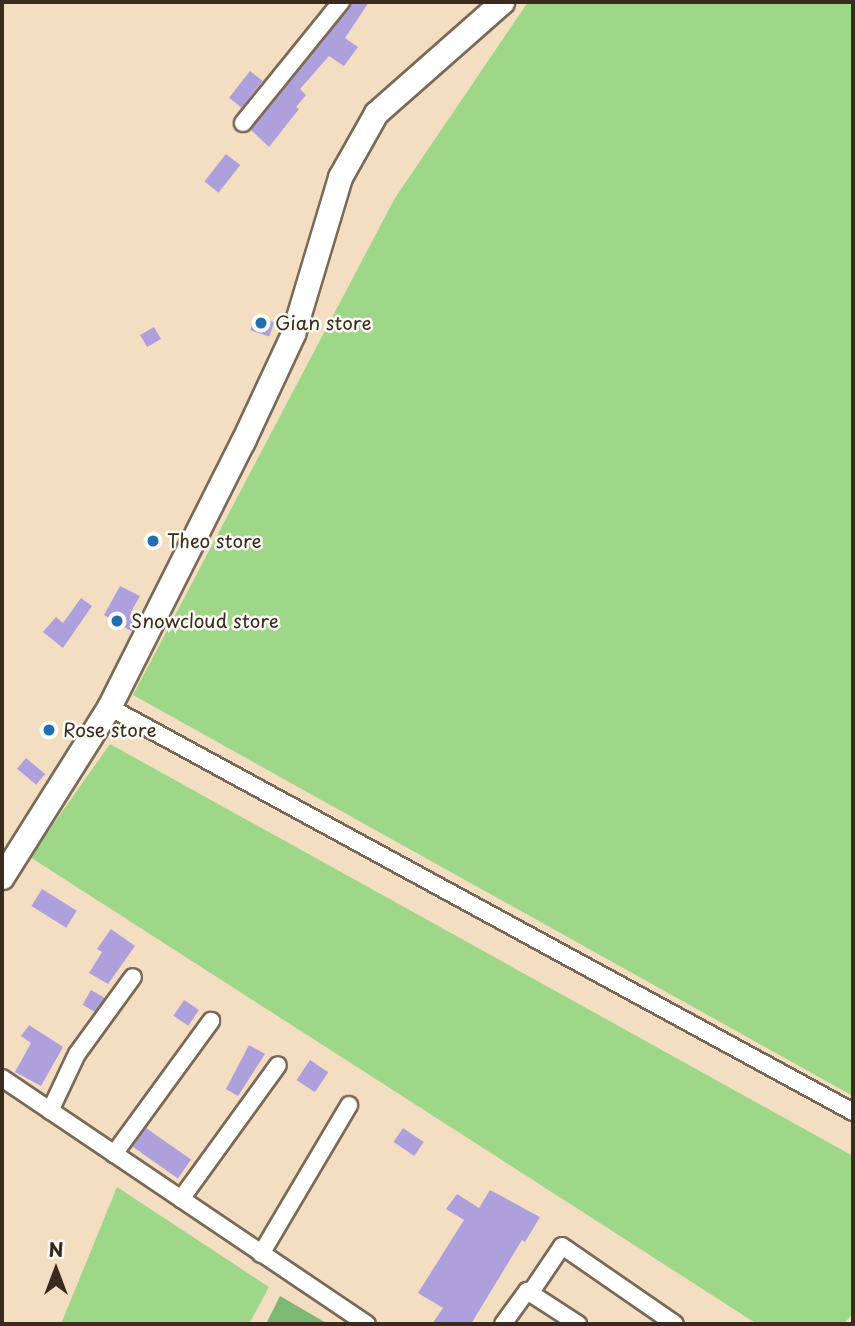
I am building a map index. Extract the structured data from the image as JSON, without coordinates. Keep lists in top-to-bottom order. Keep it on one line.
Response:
{"places":["Gian store","Theo store","Snowcloud store","Rose store"],"north":"top"}
